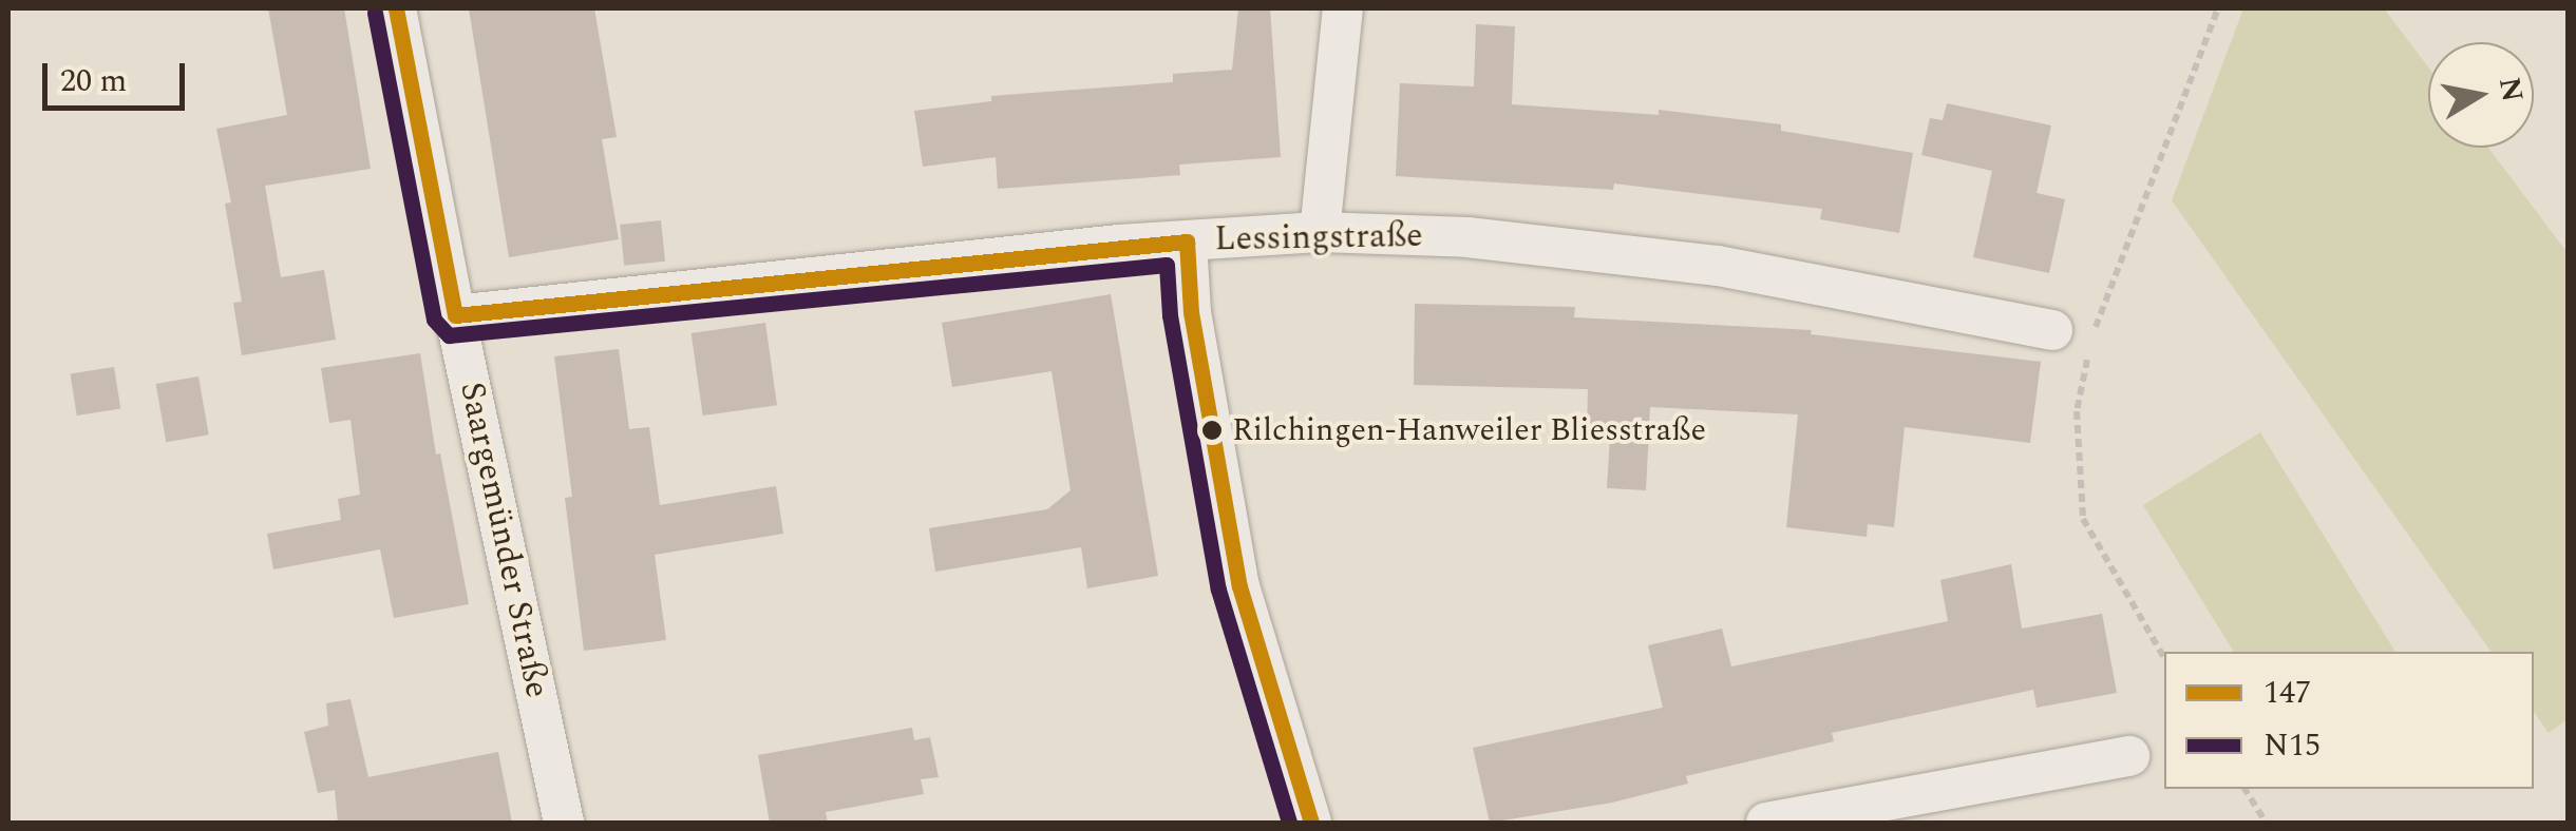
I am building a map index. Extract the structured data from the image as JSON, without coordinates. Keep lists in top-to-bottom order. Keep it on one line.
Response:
{"streets":{"street":["Lessingstraße","Saargemünder Straße"]},"crossings":[["Lessingstraße","Saargemünder Straße"]],"places":["Rilchingen-Hanweiler Bliesstraße"],"lines":["transit line 147","transit line N15"],"legend":["147","N15"],"scale_bar":"20 m","north":"right"}
